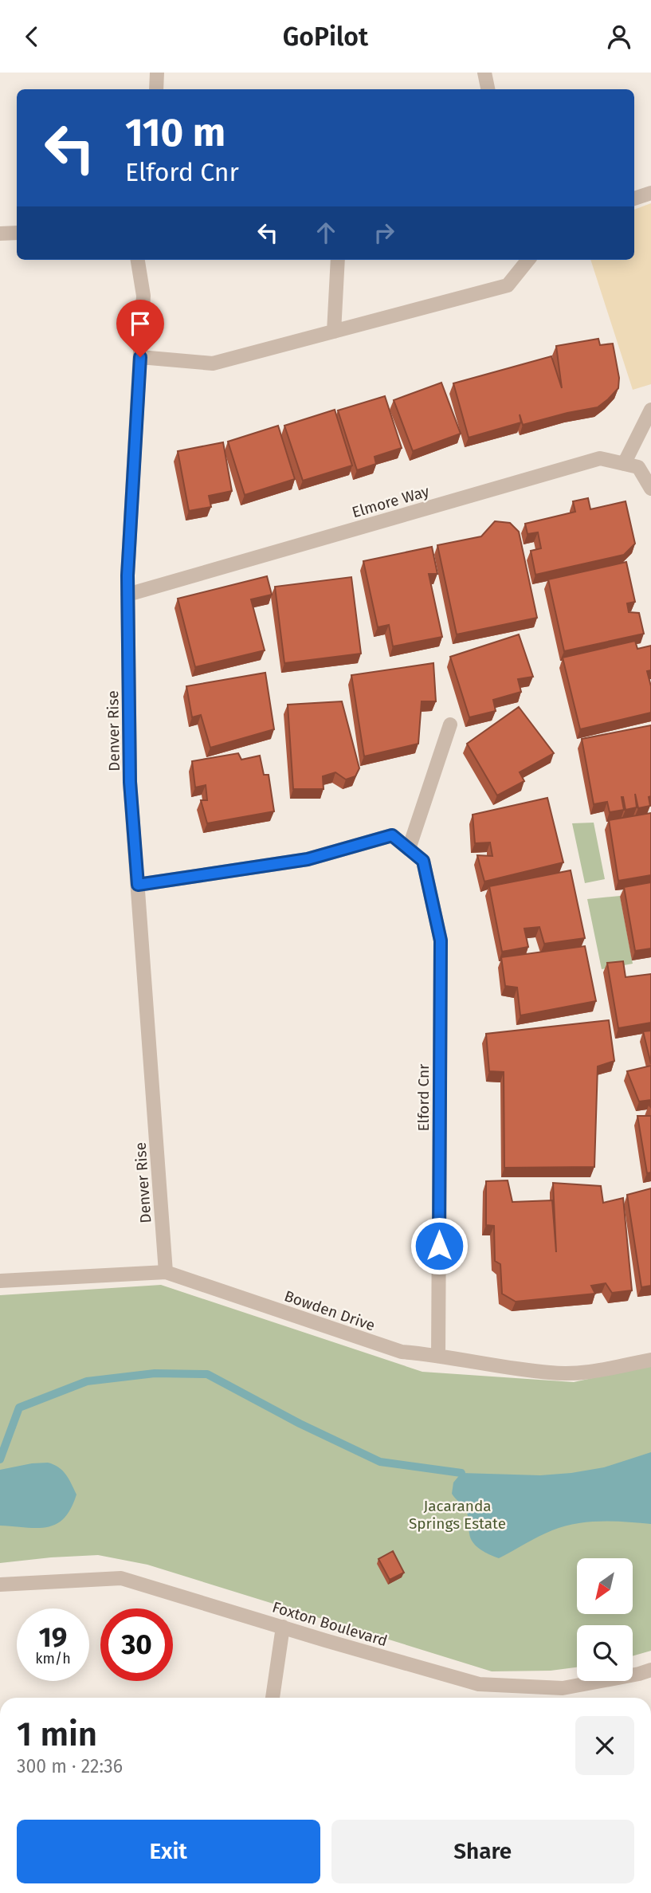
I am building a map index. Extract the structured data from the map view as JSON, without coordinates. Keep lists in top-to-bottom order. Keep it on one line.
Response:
{"streets":{"street":["Elmore Way","Denver Rise","Elford Cnr","Bowden Drive","Foxton Boulevard"]},"crossings":[["Elmore Way","Denver Rise"],["Denver Rise","Elford Cnr"],["Denver Rise","Bowden Drive"],["Elford Cnr","Bowden Drive"]],"parks":["Jacaranda Springs Estate"],"north":"bottom left","page":{"header":"GoPilot","turn":["110 m","Elford Cnr"],"speed":"19 km/h","limit":"30","heading":["1 min","300 m · 22:36"],"buttons":["Exit","Share"]}}
